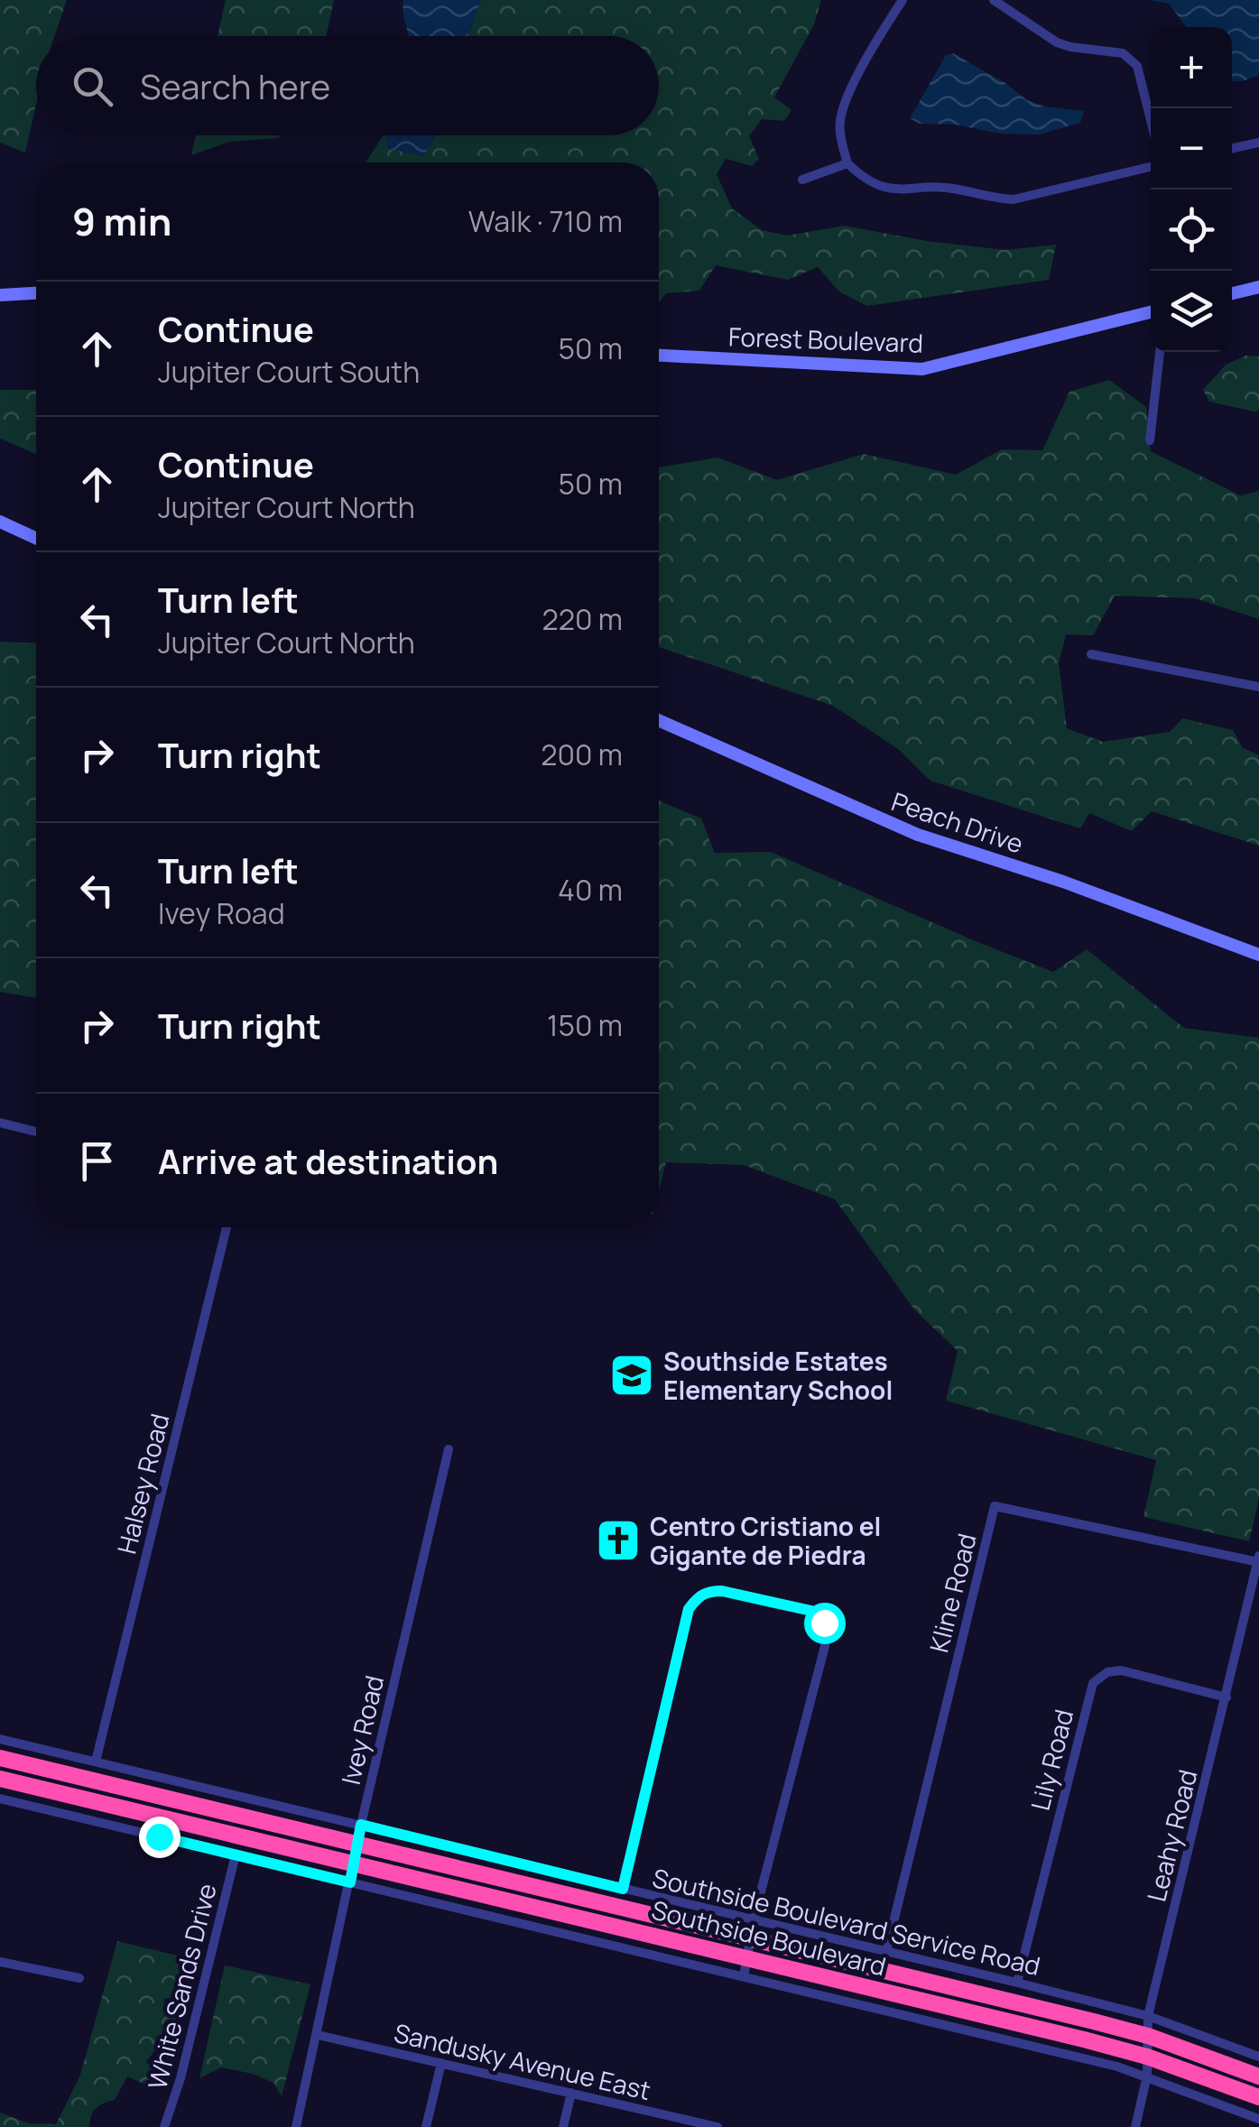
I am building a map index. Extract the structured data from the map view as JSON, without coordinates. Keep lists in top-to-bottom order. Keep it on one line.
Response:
{"streets":{"highway":["Southside Boulevard"],"main road":["Forest Boulevard","Peach Drive"],"street":["Halsey Road","Kline Road","Ivey Road","Lily Road","Leahy Road","Southside Boulevard Service Road","White Sands Drive","Sandusky Avenue East"]},"crossings":[["Halsey Road","Southside Boulevard Service Road"],["Kline Road","Leahy Road"],["Kline Road","Southside Boulevard Service Road"],["Ivey Road","Southside Boulevard Service Road"],["Ivey Road","Southside Boulevard"],["Ivey Road","Sandusky Avenue East"],["Lily Road","Leahy Road"],["Lily Road","Southside Boulevard Service Road"],["Leahy Road","Southside Boulevard Service Road"],["Leahy Road","Southside Boulevard"]],"places":{"school or university":["Southside Estates Elementary School"],"church":["Centro Cristiano el Gigante de Piedra"]},"page":{"map_buttons":["+","−"],"search":"Search here","heading":["9 min","Walk · 710 m"],"list":[["Continue","Jupiter Court South","50 m"],["Continue","Jupiter Court North","50 m"],["Turn left","Jupiter Court North","220 m"],["Turn right","200 m"],["Turn left","Ivey Road","40 m"],["Turn right","150 m"],"Arrive at destination"]}}
